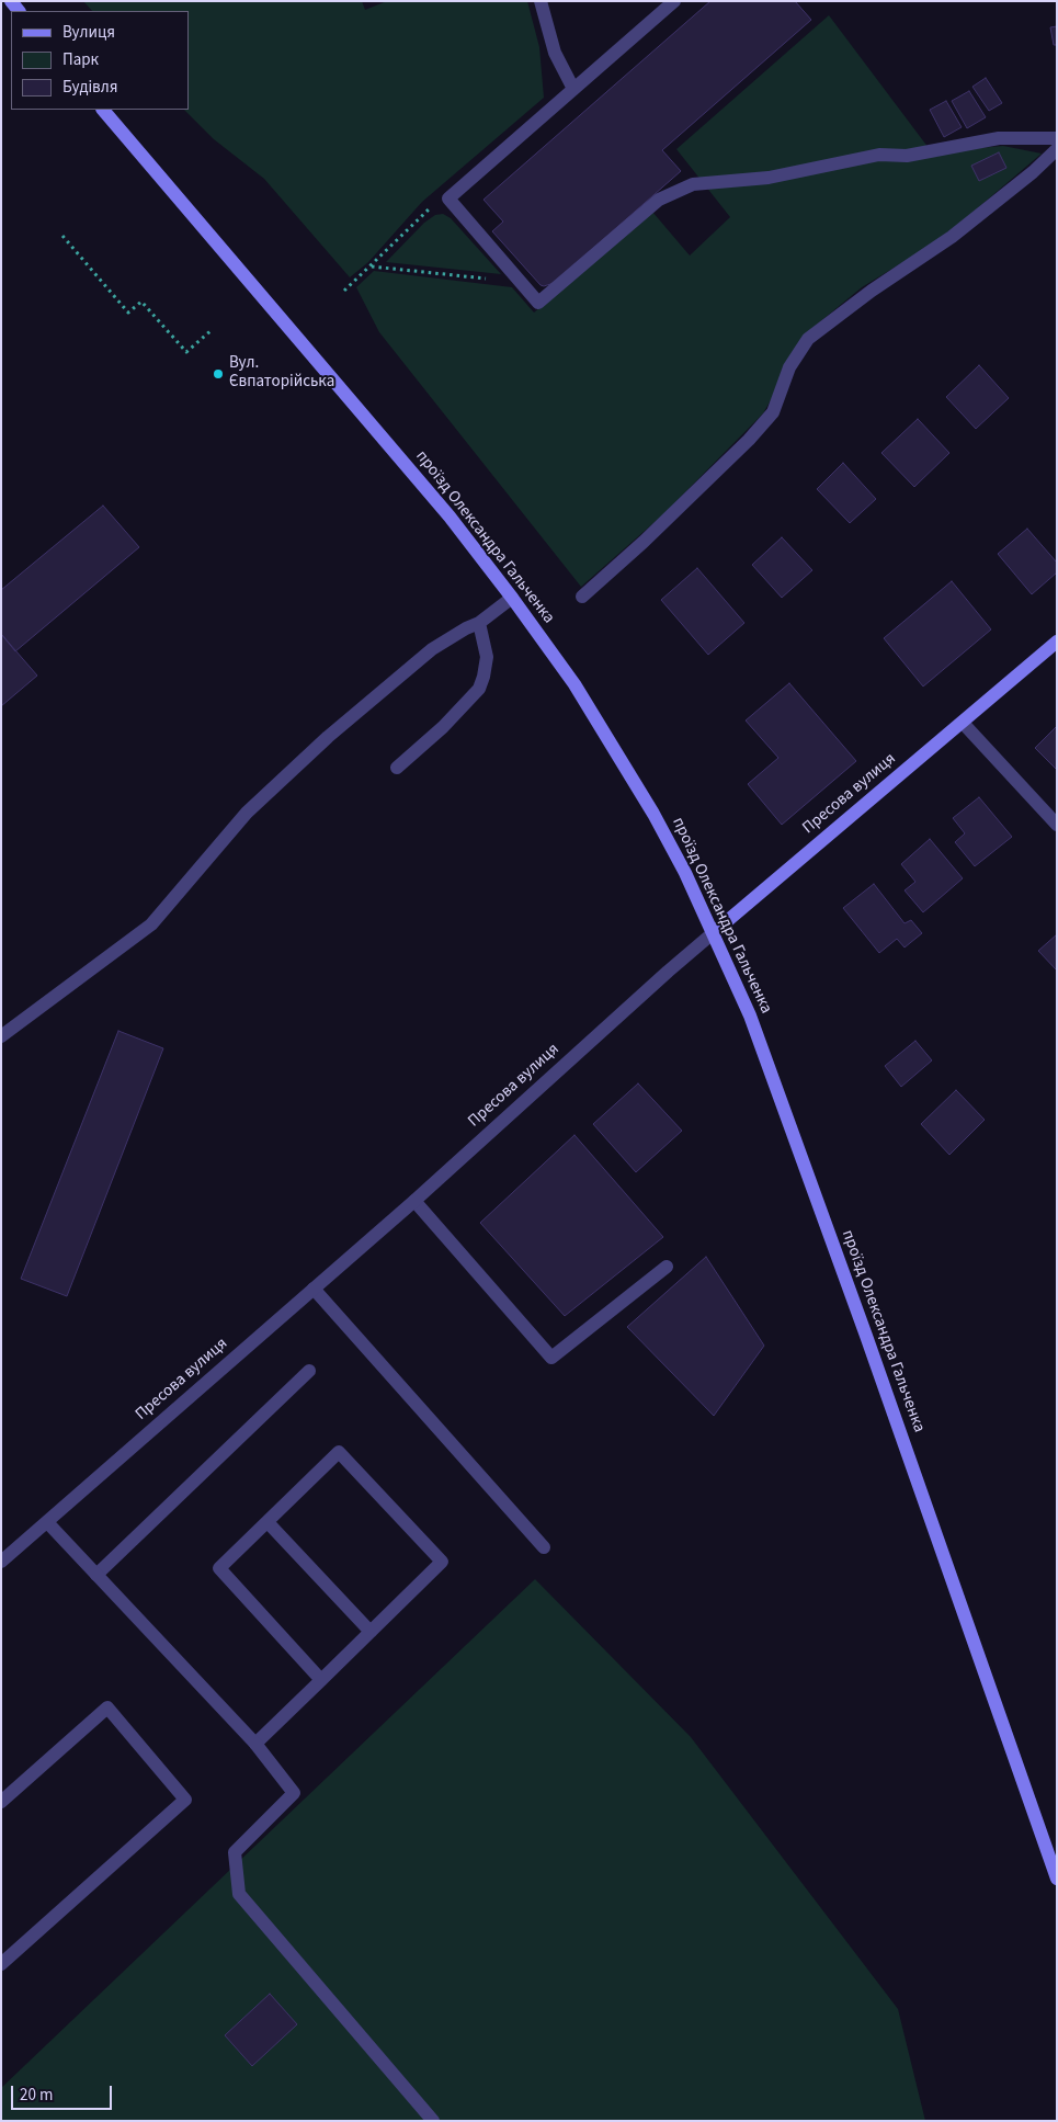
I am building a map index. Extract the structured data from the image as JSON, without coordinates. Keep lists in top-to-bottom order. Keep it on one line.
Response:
{"streets":{"main road":["проїзд Олександра Гальченка","Пресова вулиця"]},"crossings":[["проїзд Олександра Гальченка","Пресова вулиця"]],"places":["Вул. Євпаторійська"],"legend":["Вулиця","Парк","Будівля"],"scale_bar":"20 m"}
